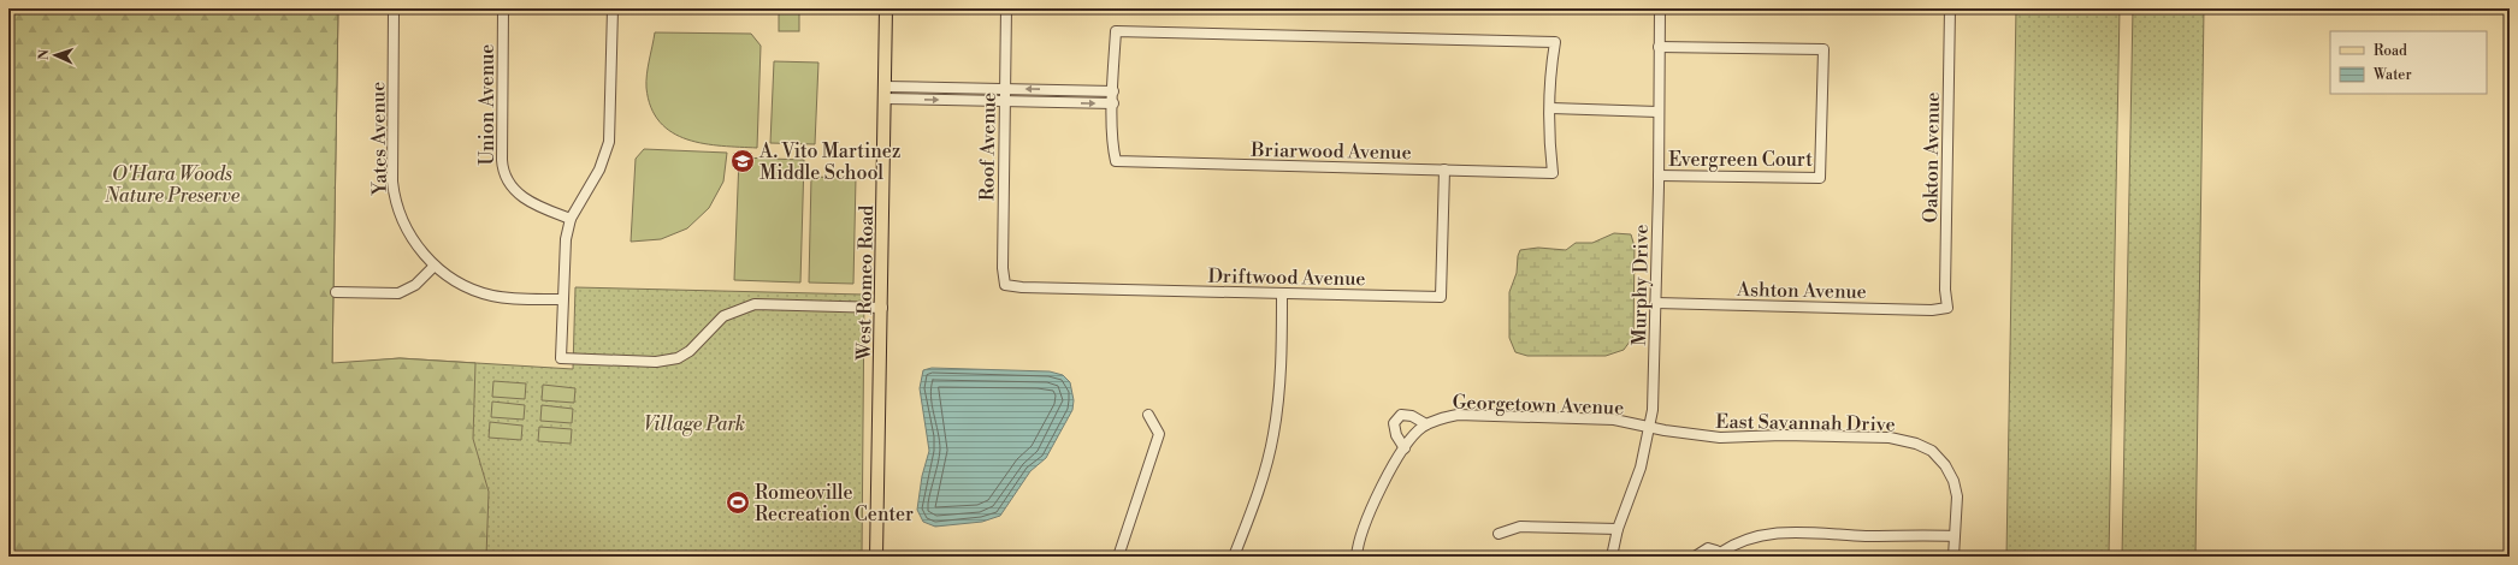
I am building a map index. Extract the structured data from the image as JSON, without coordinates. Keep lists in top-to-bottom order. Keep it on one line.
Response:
{"streets":{"main road":["West Romeo Road"],"street":["Union Avenue","Yates Avenue","Roof Avenue","Briarwood Avenue","Oakton Avenue","Evergreen Court","Driftwood Avenue","Murphy Drive","Ashton Avenue","Georgetown Avenue","East Savannah Drive"]},"crossings":[["Roof Avenue","Driftwood Avenue"],["Briarwood Avenue","Driftwood Avenue"],["Oakton Avenue","Ashton Avenue"],["Evergreen Court","Murphy Drive"],["Murphy Drive","Ashton Avenue"],["Murphy Drive","Georgetown Avenue"],["Murphy Drive","East Savannah Drive"],["Georgetown Avenue","East Savannah Drive"]],"parks":["O'Hara Woods Nature Preserve","Village Park"],"places":{"school or university":["A. Vito Martinez Middle School"],"sports":["Romeoville Recreation Center"]},"legend":["Road","Water"],"north":"left"}
